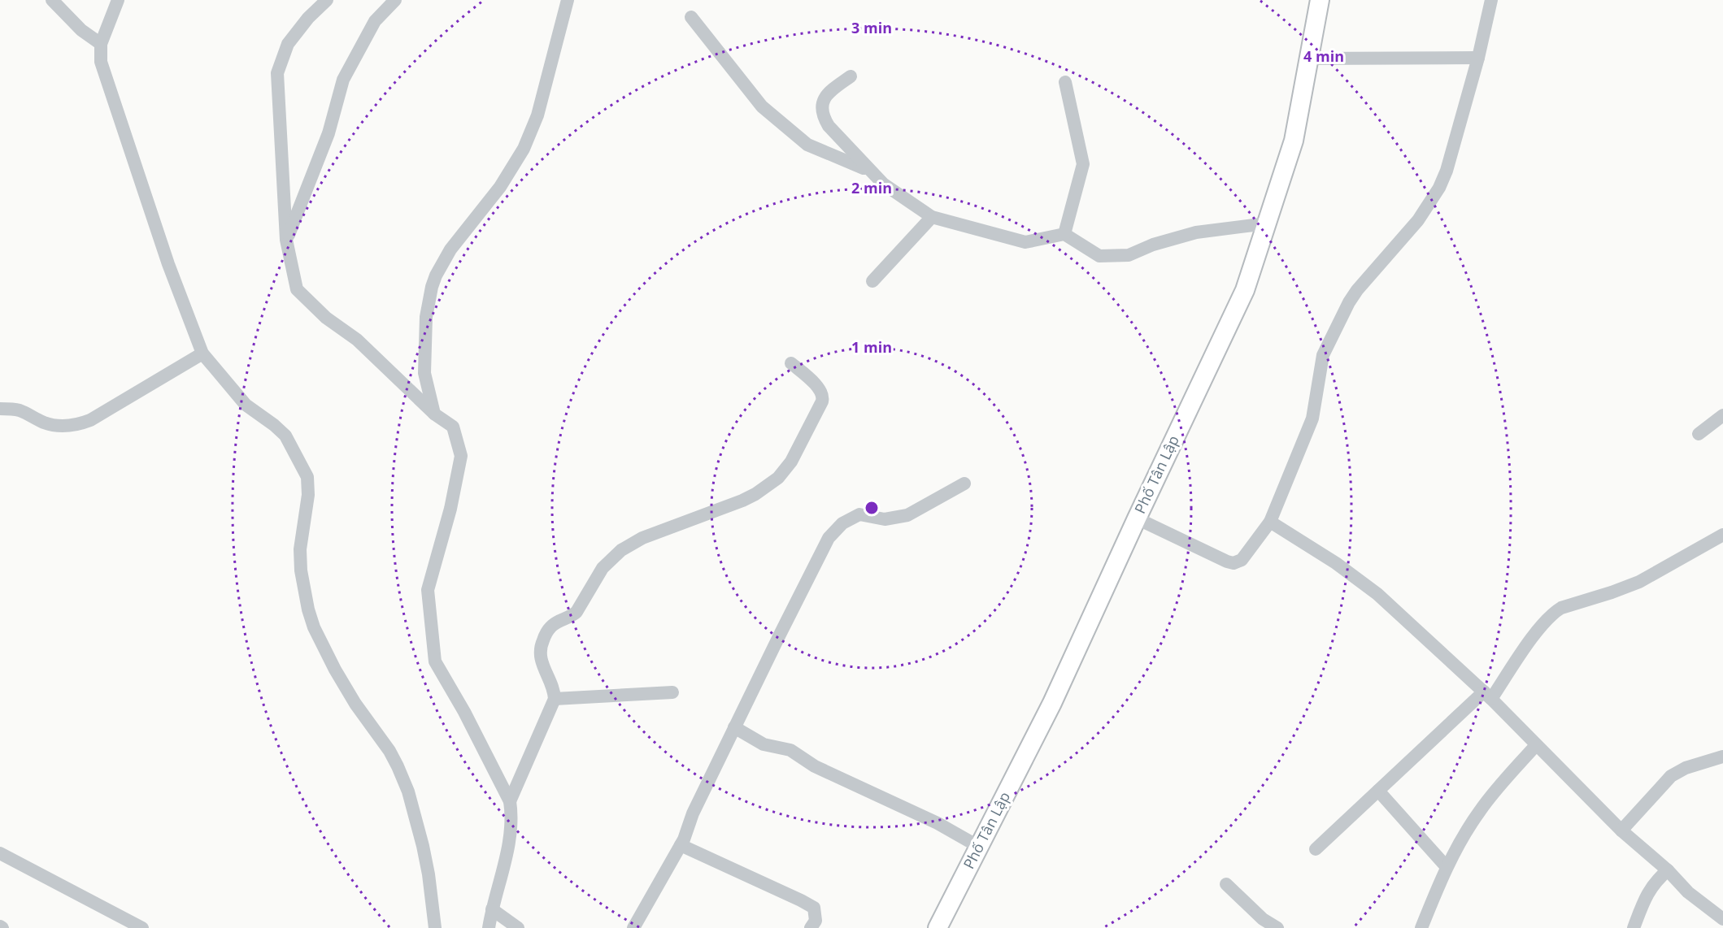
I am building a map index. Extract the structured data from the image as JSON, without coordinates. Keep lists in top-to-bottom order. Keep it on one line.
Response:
{"streets":{"main road":["Phố Tân Lập"]},"rings":["3 min","4 min","2 min","1 min"]}
